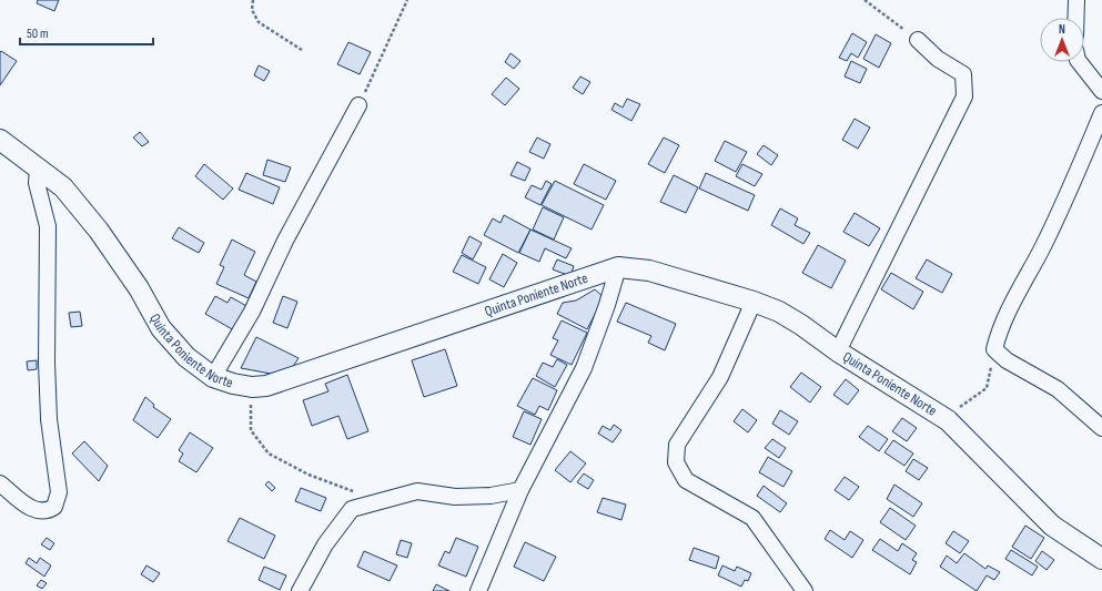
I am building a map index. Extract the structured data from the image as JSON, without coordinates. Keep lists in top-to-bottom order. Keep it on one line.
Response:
{"streets":{"street":["Quinta Poniente Norte"]},"scale_bar":"50 m","north":"top"}
